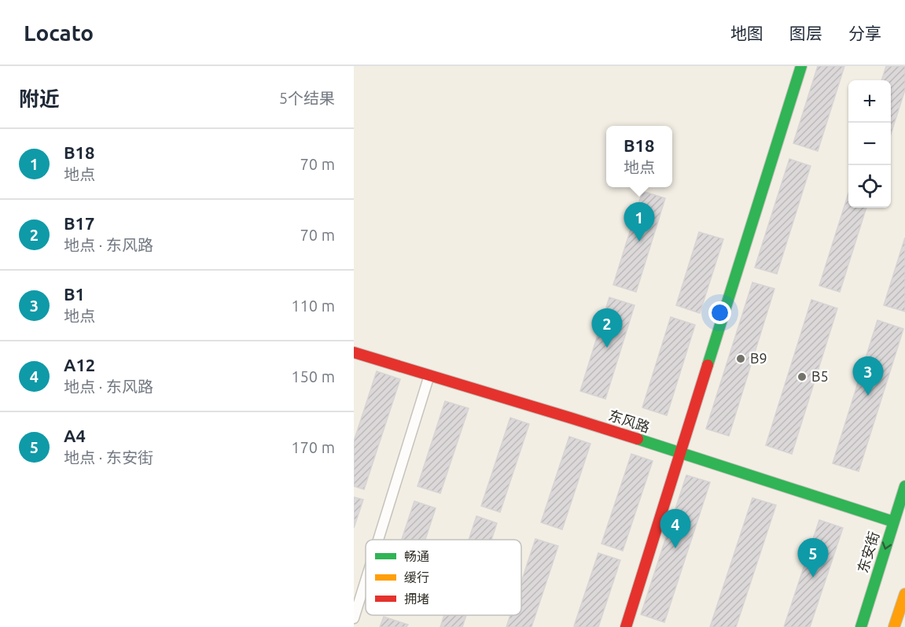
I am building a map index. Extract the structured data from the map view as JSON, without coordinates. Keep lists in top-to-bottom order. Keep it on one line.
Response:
{"streets":{"street":["东风路","东安街"]},"crossings":[["东风路","东安街"]],"places":["B9","B5"],"legend":["畅通","缓行","拥堵"],"page":{"header":"Locato","nav":["地图","图层","分享"],"heading":["附近","5个结果"],"map_buttons":["+","−"],"popup":["B18","地点"],"list":[{"mark":"1","name":"B18","note":"地点","value":"70 m"},{"mark":"2","name":"B17","note":"地点 · 东风路","value":"70 m"},{"mark":"3","name":"B1","note":"地点","value":"110 m"},{"mark":"4","name":"A12","note":"地点 · 东风路","value":"150 m"},{"mark":"5","name":"A4","note":"地点 · 东安街","value":"170 m"}],"pins":["1","2","3","4","5"]}}
